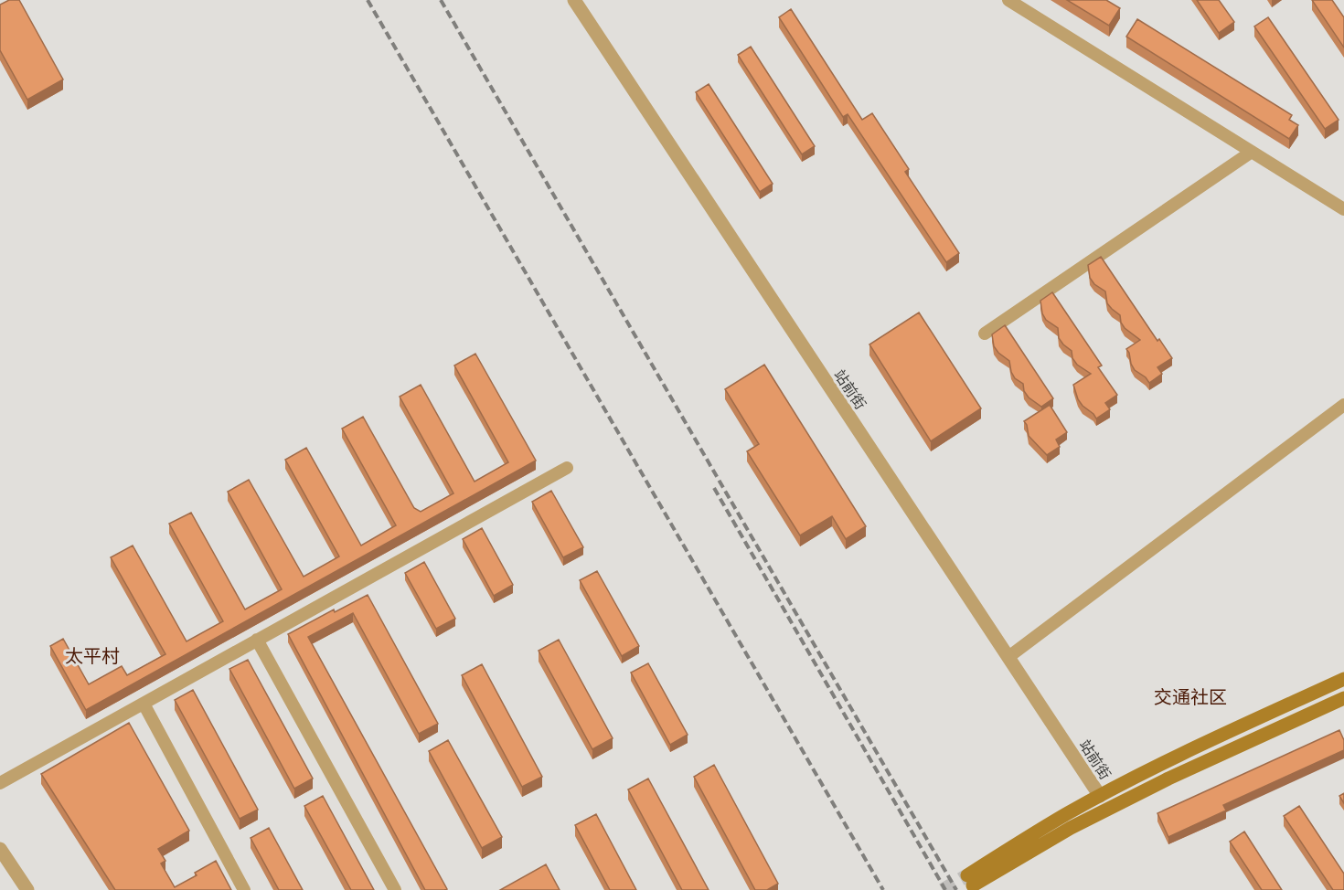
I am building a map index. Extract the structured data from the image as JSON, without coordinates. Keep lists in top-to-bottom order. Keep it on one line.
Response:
{"streets":{"street":["站前街"]},"districts":["太平村","交通社区"]}
